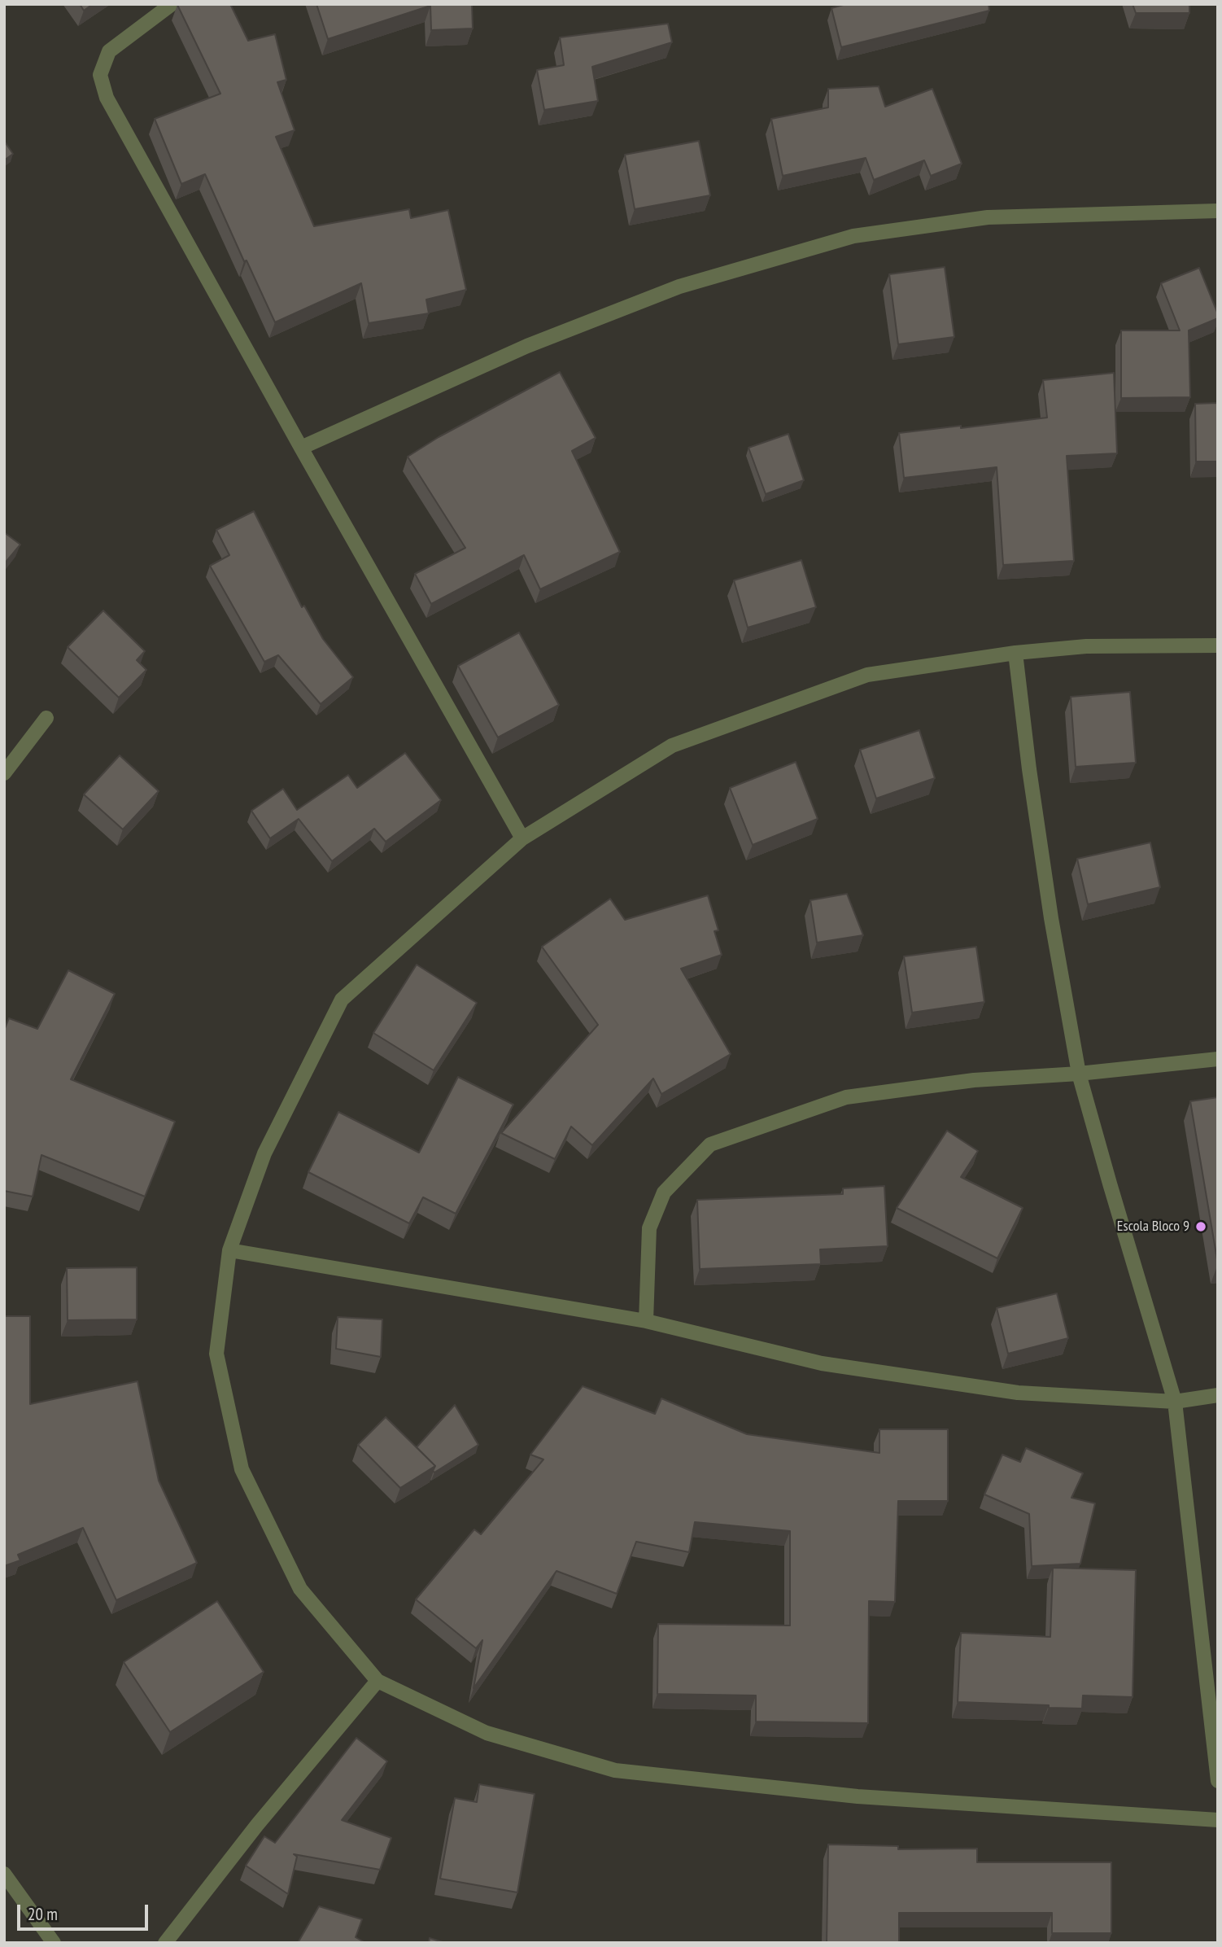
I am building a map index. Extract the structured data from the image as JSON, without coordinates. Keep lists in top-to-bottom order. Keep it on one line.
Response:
{"places":["Escola Bloco 9"],"scale_bar":"20 m"}
